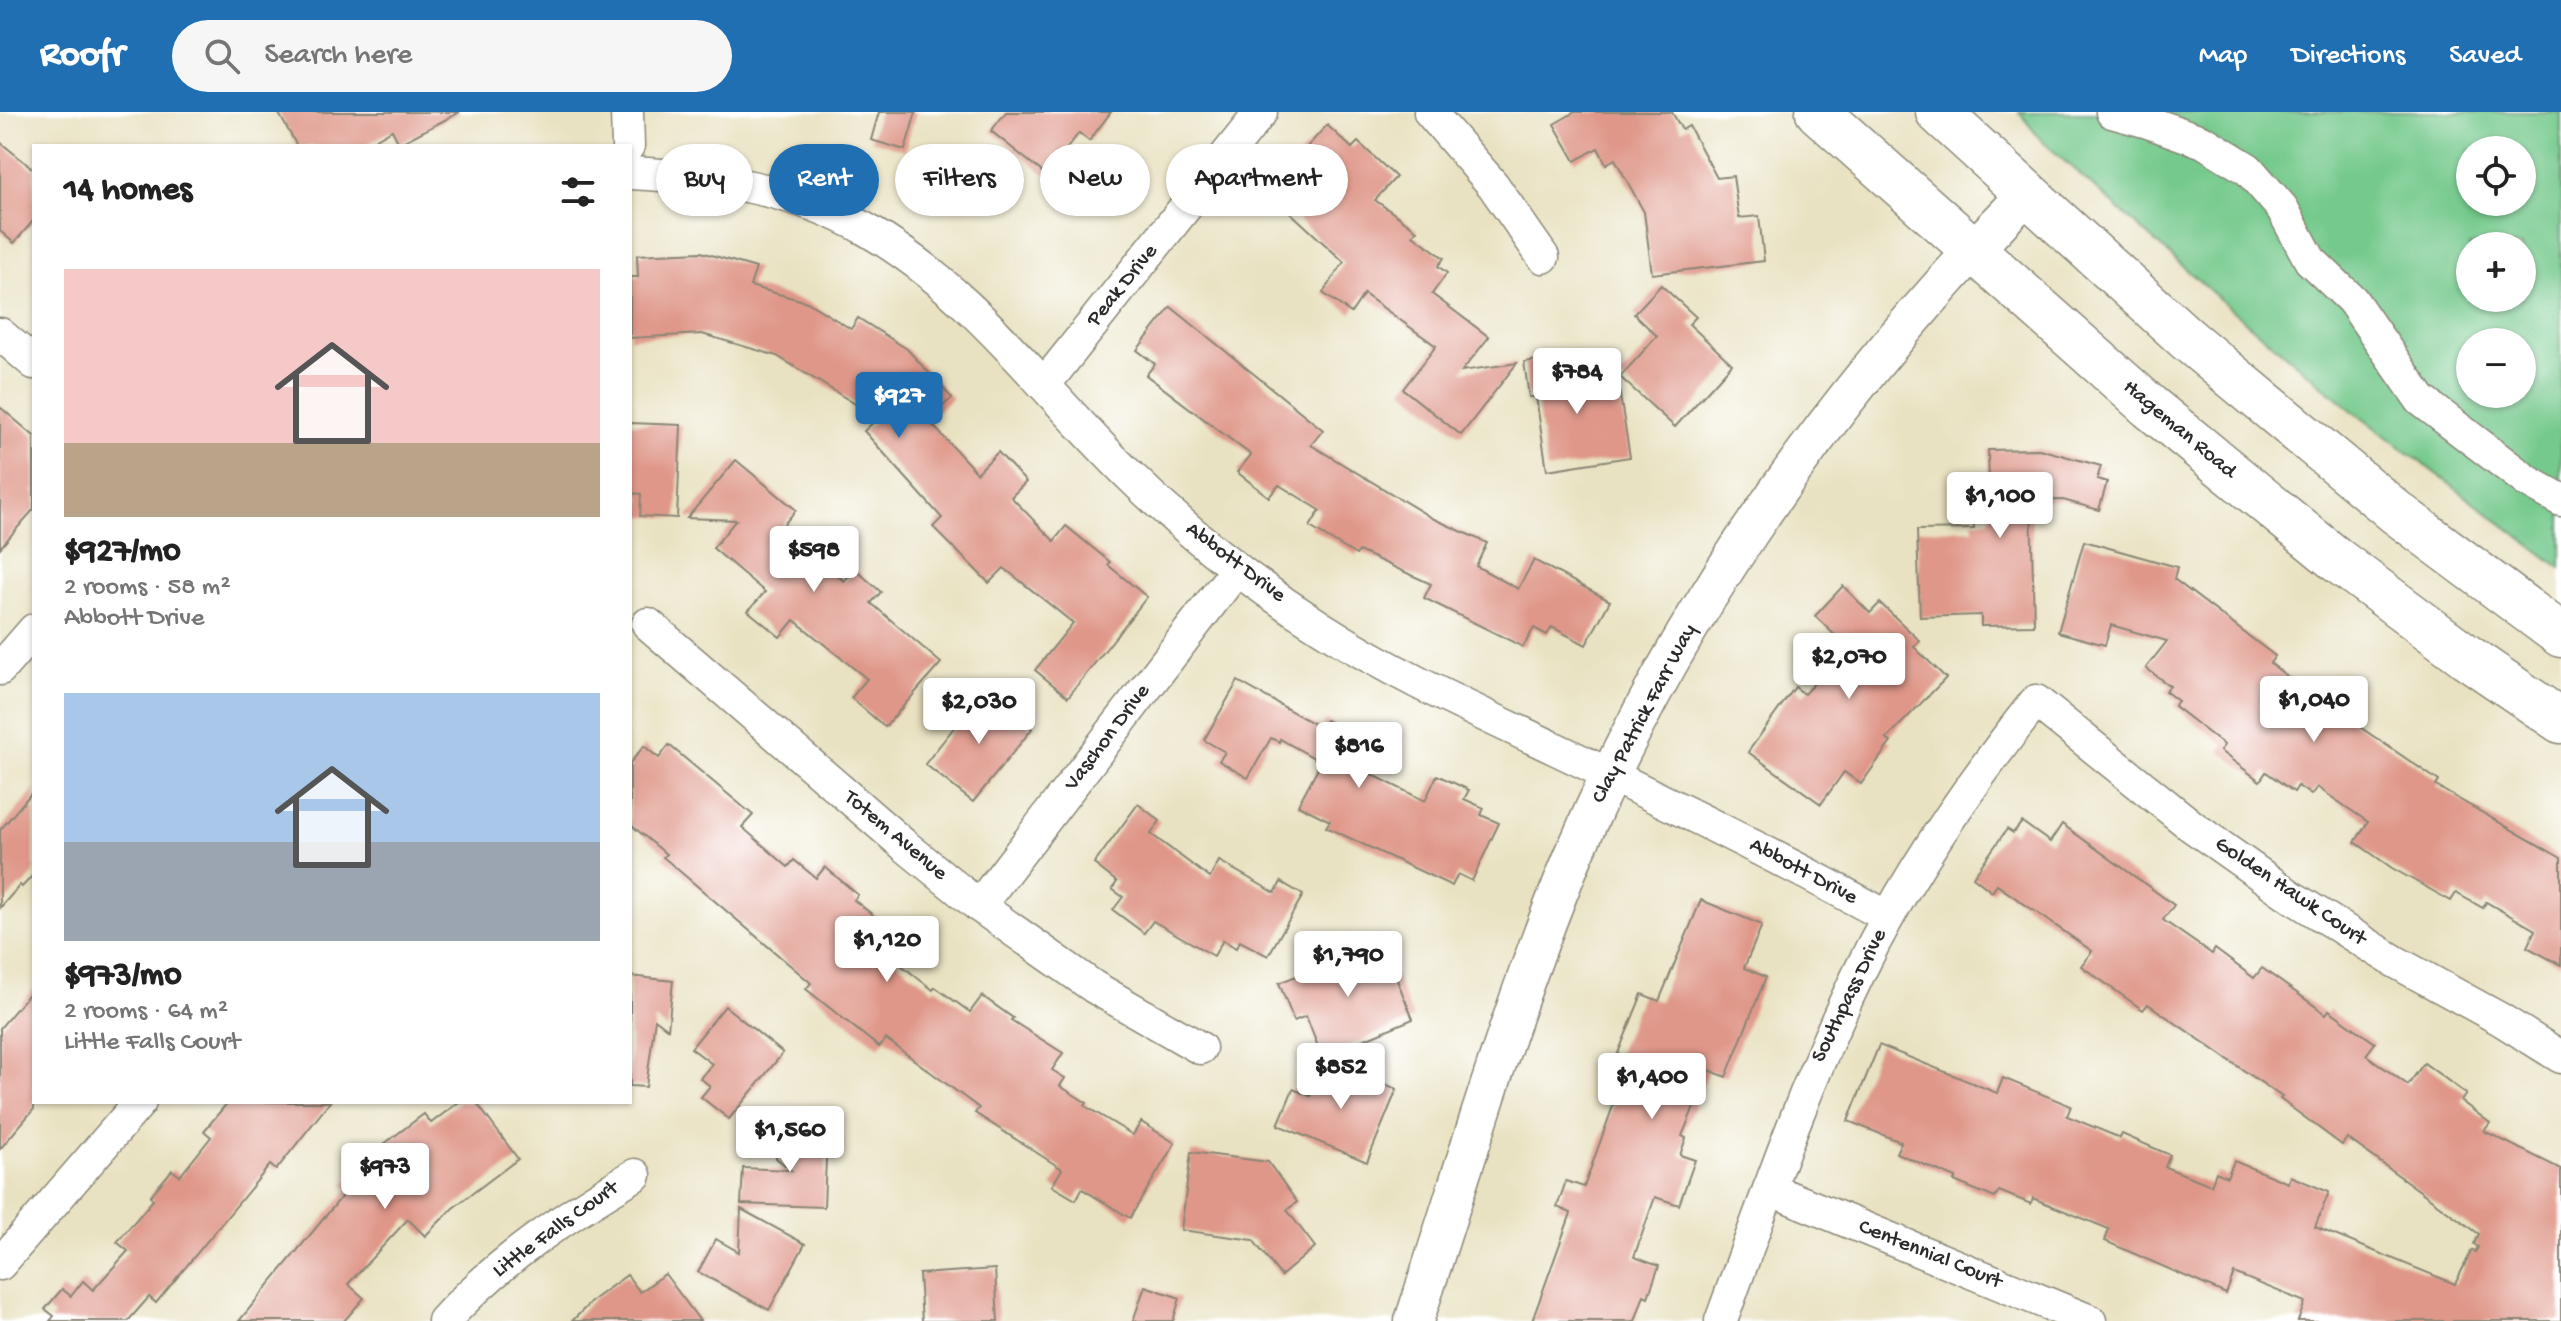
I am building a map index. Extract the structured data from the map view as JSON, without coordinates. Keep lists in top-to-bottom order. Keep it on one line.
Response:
{"streets":{"main road":["Hageman Road"],"street":["Peak Drive","Abbott Drive","Clay Patrick Farr Way","Vaschon Drive","Totem Avenue","Golden Hawk Court","Southpass Drive","Little Falls Court","Centennial Court"]},"crossings":[["Peak Drive","Abbott Drive"],["Hageman Road","Clay Patrick Farr Way"],["Abbott Drive","Clay Patrick Farr Way"],["Abbott Drive","Vaschon Drive"],["Abbott Drive","Southpass Drive"],["Vaschon Drive","Totem Avenue"],["Golden Hawk Court","Southpass Drive"],["Southpass Drive","Centennial Court"]],"page":{"header":"Roofr","search":"Search here","nav":["Map","Directions","Saved"],"map_buttons":["+","−"],"chip":["Buy","Rent","Filters","New","Apartment"],"heading":"14 homes","list":[{"name":"$927/mo","note":"2 rooms · 58 m² · Abbott Drive"},{"name":"$973/mo","note":"2 rooms · 64 m² · Little Falls Court"}],"price":["$784","$927","$1,100","$598","$2,070","$1,040","$2,030","$816","$1,120","$1,790","$852","$1,400","$1,560","$973"]}}
